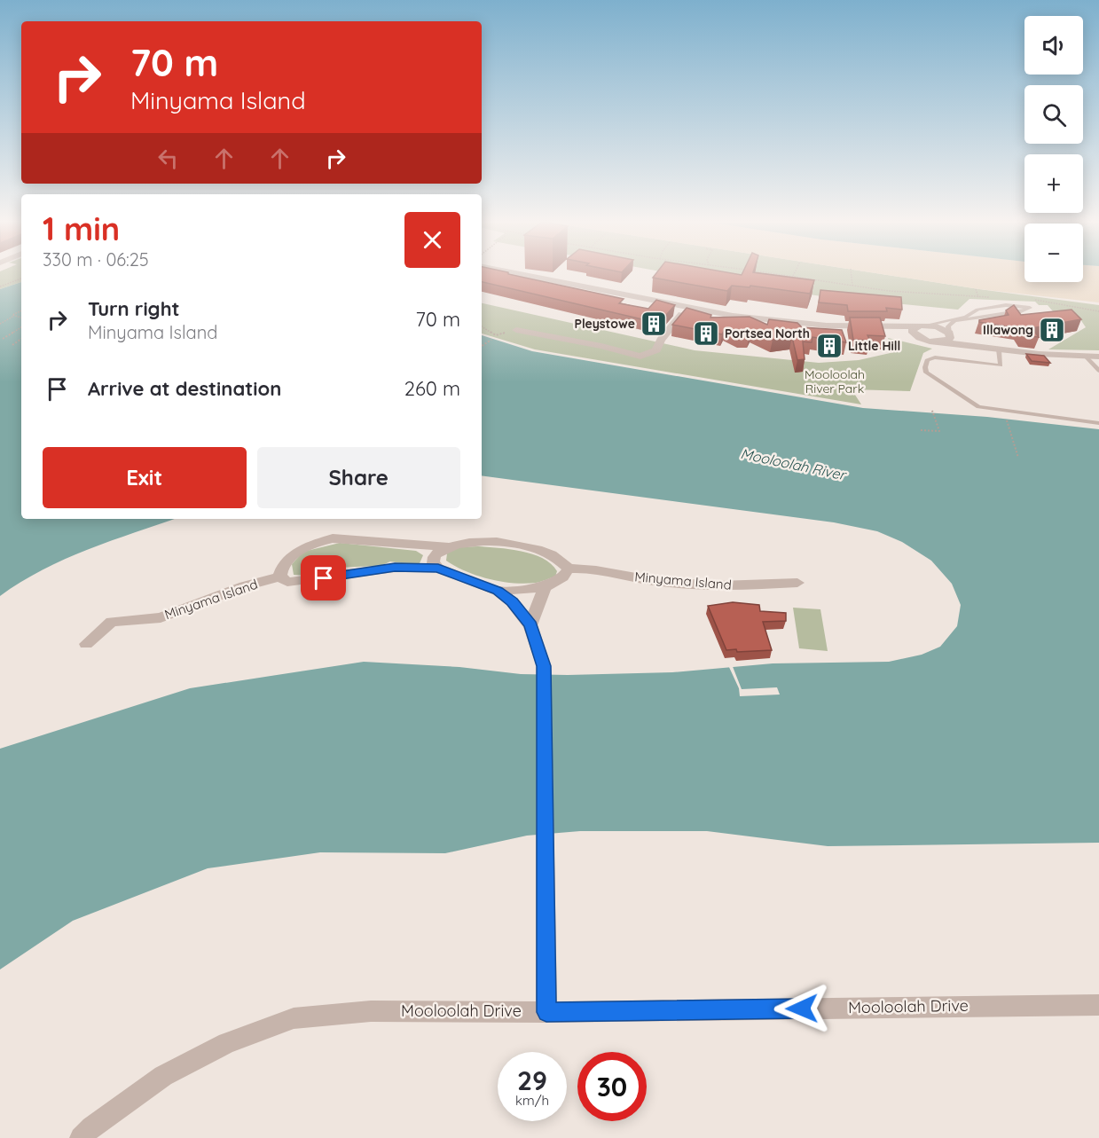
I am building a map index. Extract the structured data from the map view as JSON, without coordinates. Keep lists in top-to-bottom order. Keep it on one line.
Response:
{"streets":{"street":["Minyama Island","Mooloolah Drive"]},"crossings":[["Minyama Island","Mooloolah Drive"]],"water":["Mooloolah River"],"parks":["Mooloolah River Park"],"places":{"building":["Pleystowe","Illawong","Portsea North","Little Hill"]},"page":{"map_buttons":["+","−"],"turn":["70 m","Minyama Island"],"heading":["1 min","330 m · 06:25"],"list":[{"name":"Turn right","note":"Minyama Island","value":"70 m"},{"name":"Arrive at destination","value":"260 m"}],"buttons":["Exit","Share"],"speed":"29 km/h","limit":"30"}}
